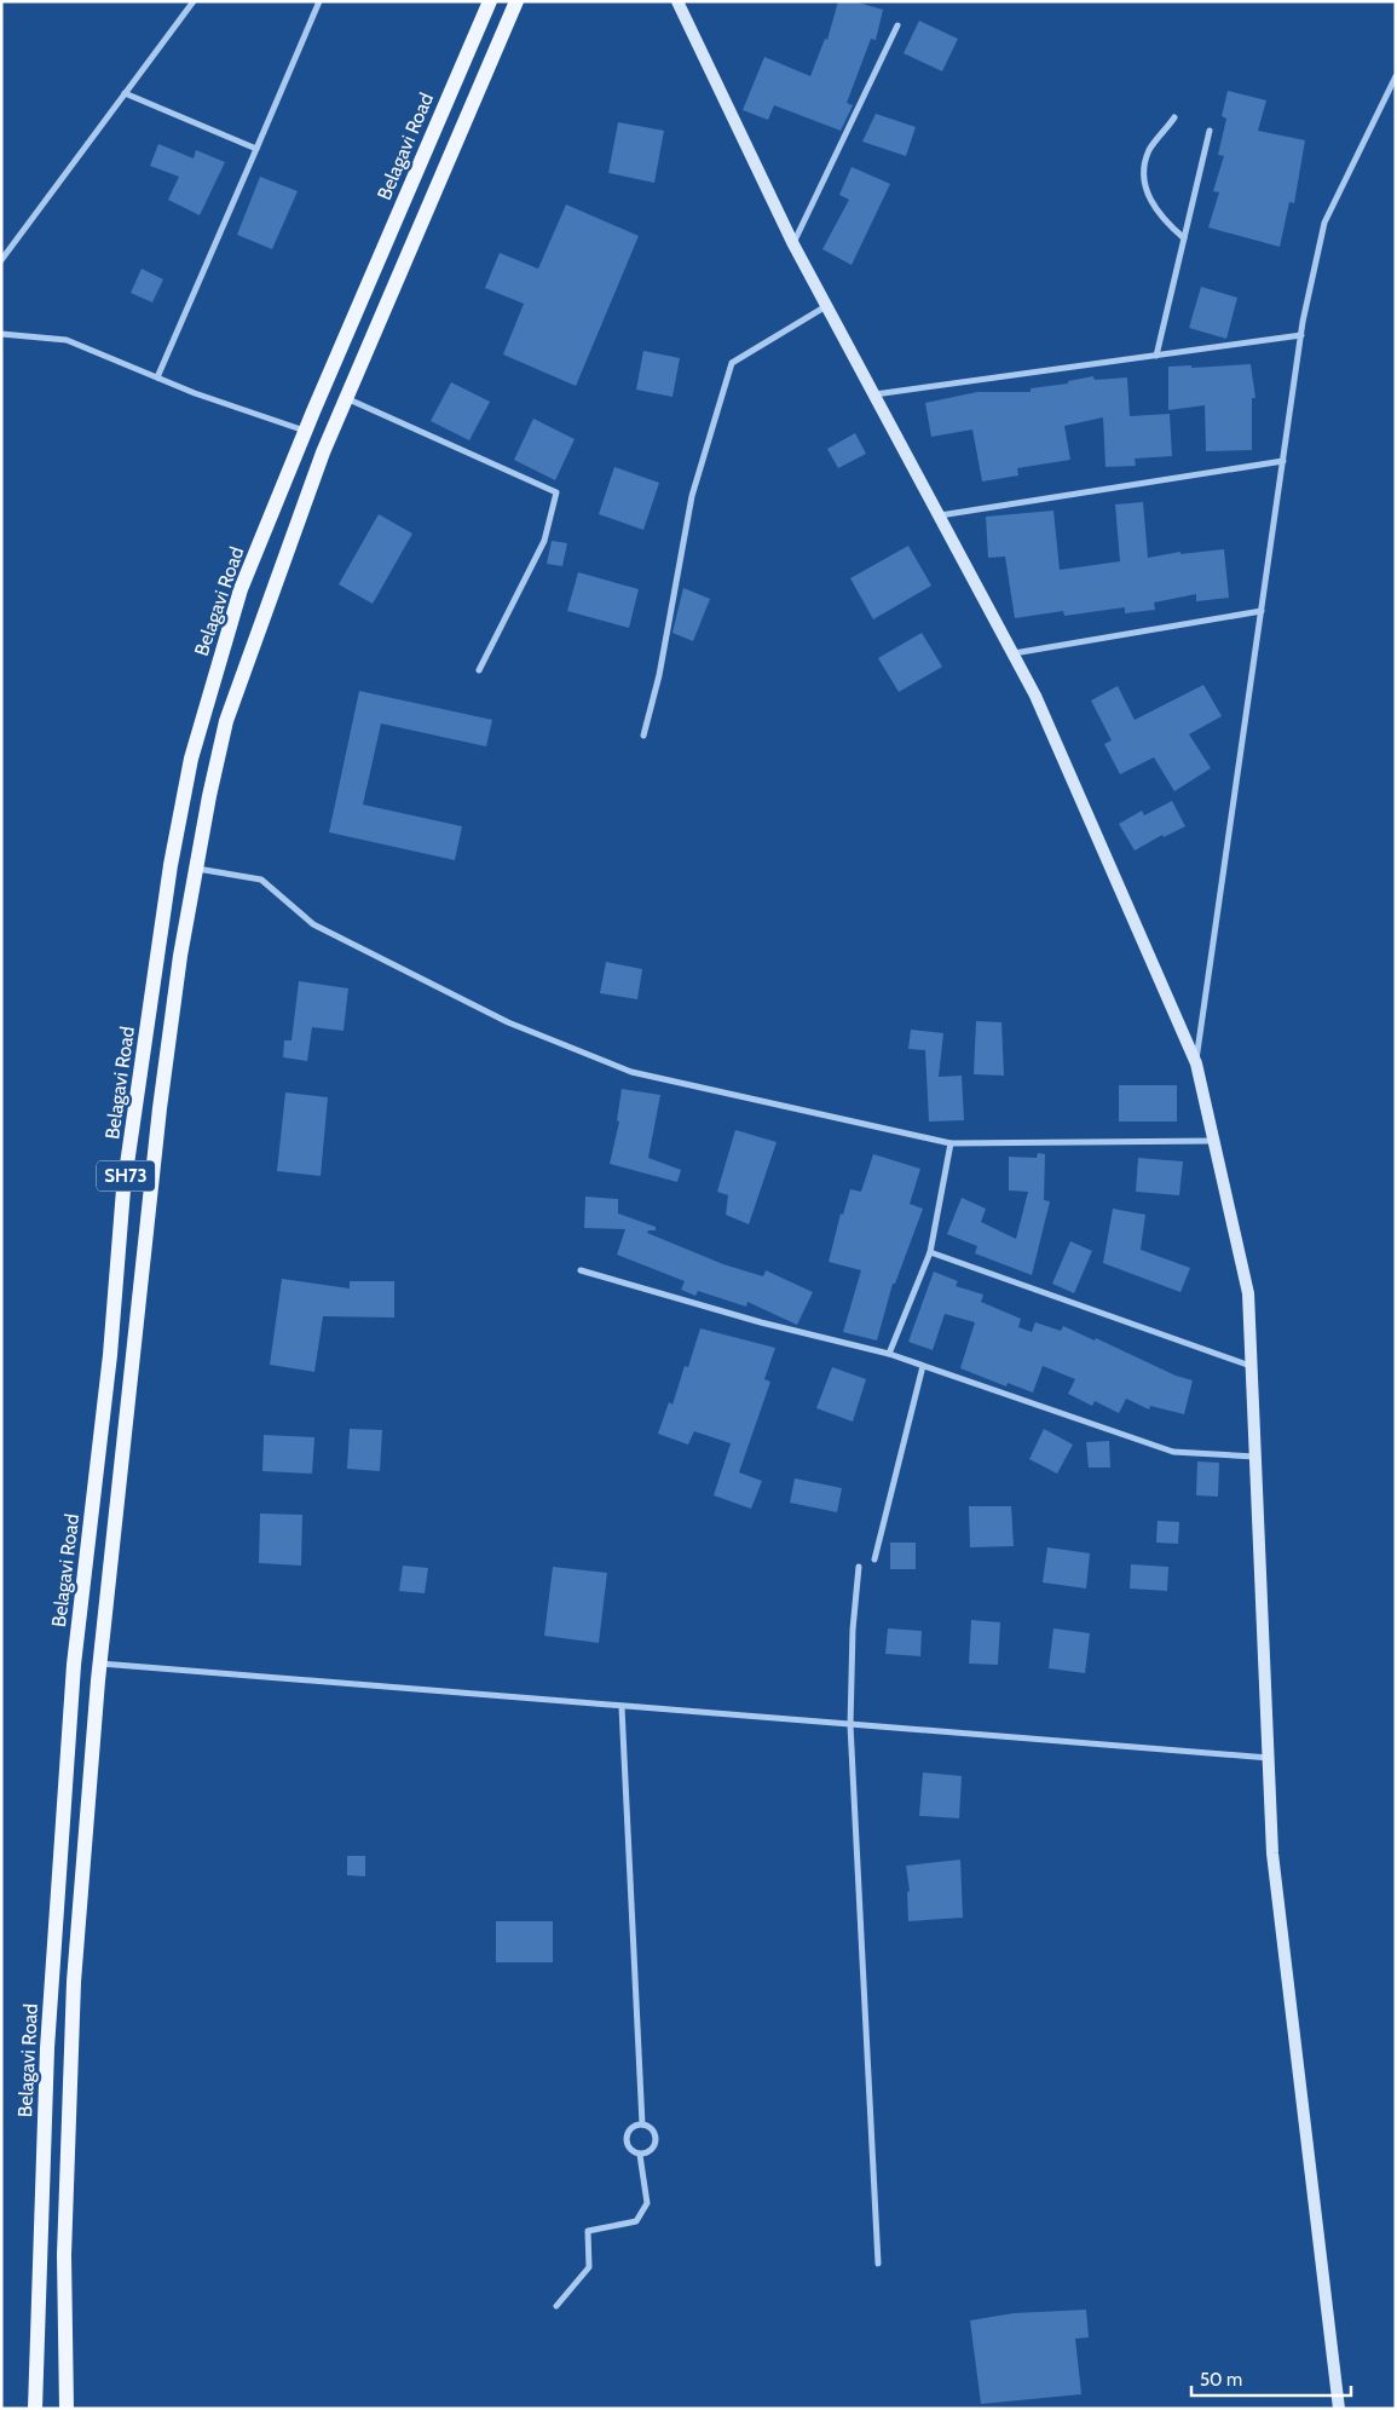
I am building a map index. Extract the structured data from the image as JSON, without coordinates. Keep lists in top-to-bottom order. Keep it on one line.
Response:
{"streets":{"main road":["Belagavi Road","SH73"]},"scale_bar":"50 m"}
